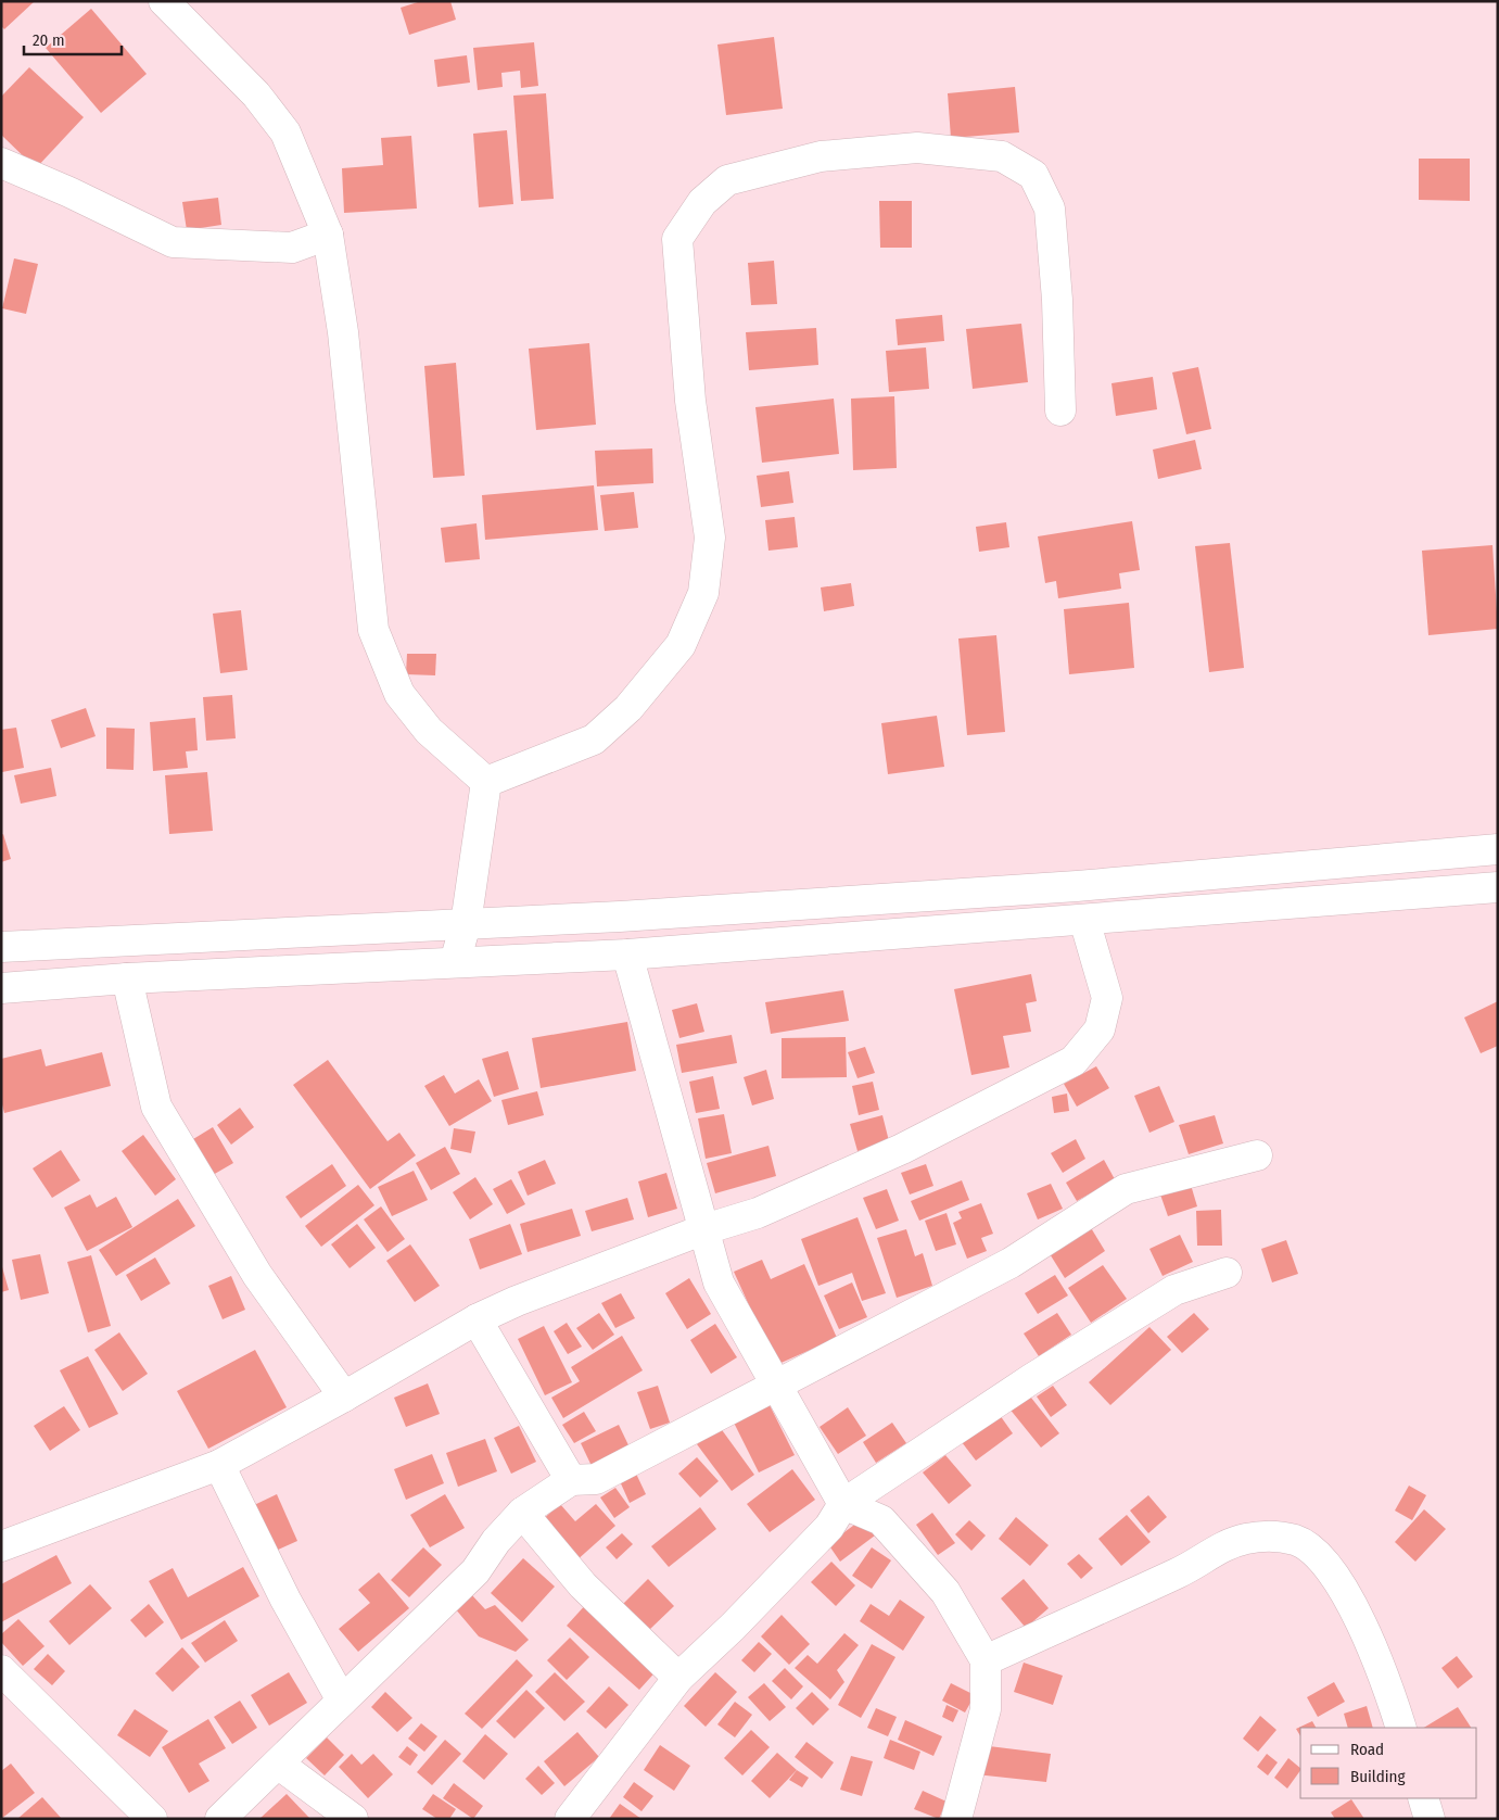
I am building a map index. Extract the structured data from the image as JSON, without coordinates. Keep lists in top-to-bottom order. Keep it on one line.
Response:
{"legend":["Road","Building"],"scale_bar":"20 m"}
